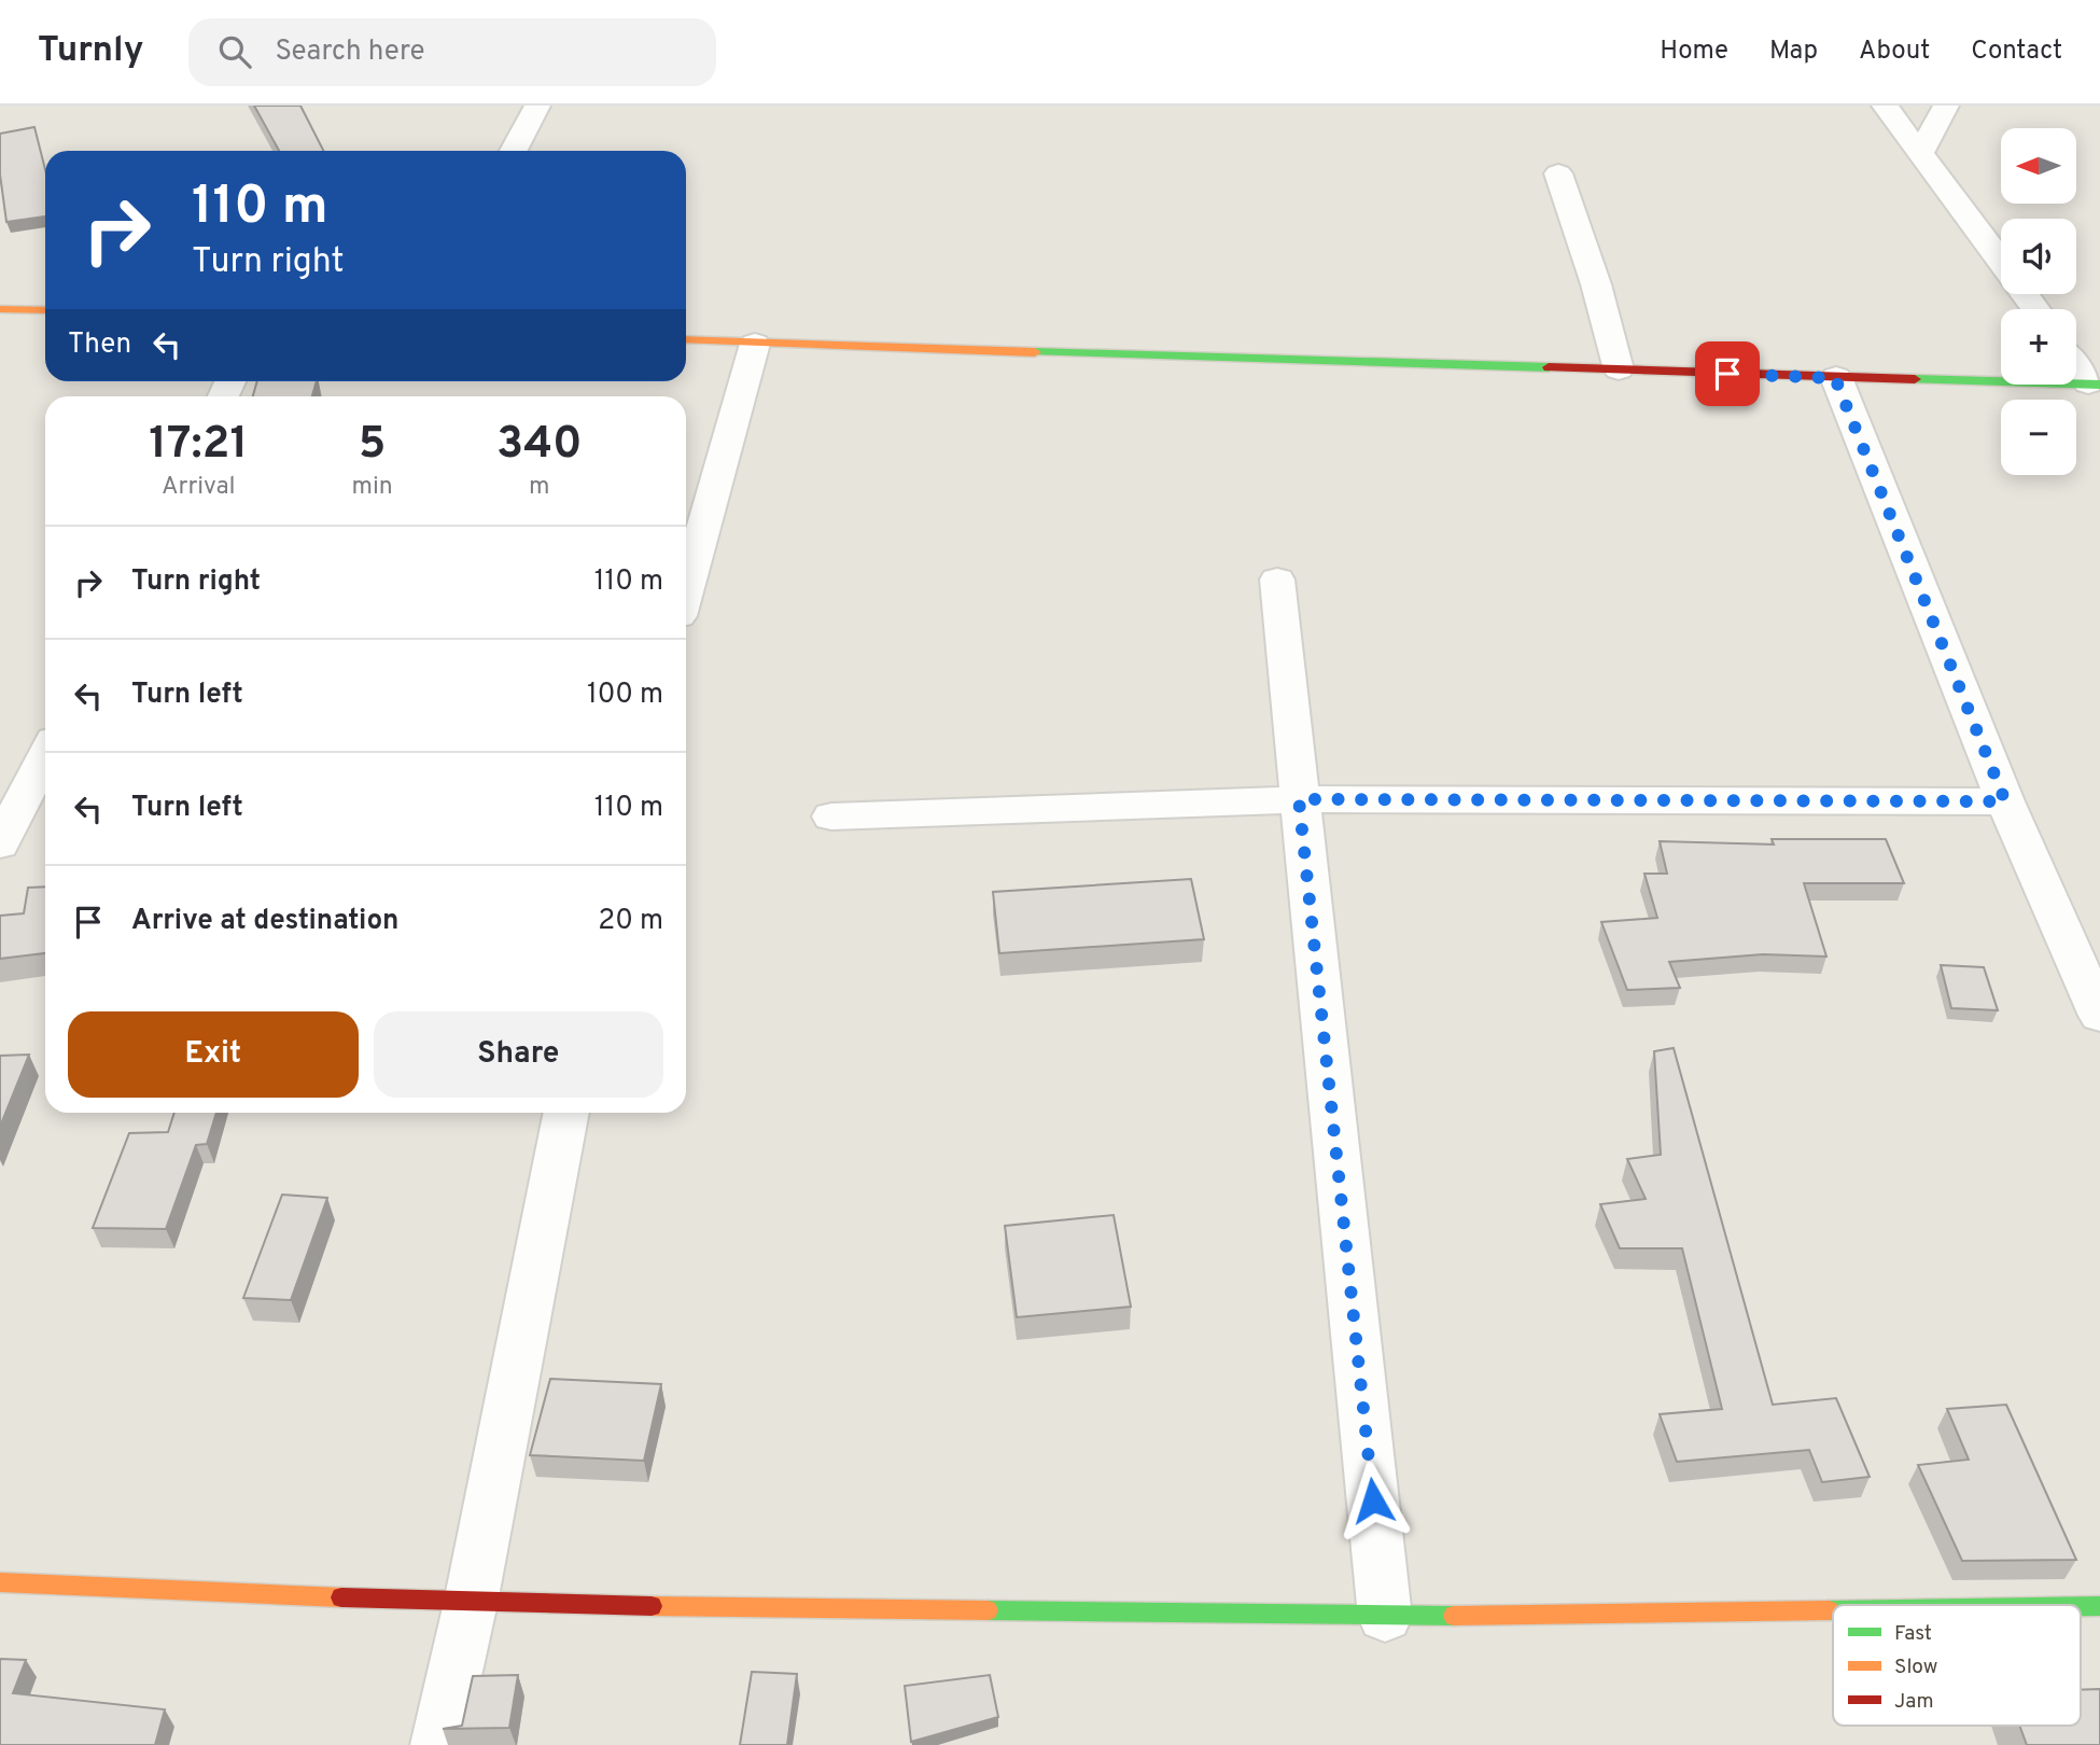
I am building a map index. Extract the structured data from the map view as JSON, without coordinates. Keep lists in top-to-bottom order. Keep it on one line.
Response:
{"legend":["Fast","Slow","Jam"],"north":"left","page":{"header":"Turnly","search":"Search here","nav":["Home","Map","About","Contact"],"map_buttons":["+","−"],"turn":["110 m","Turn right"],"then":"Then","eta":["17:21","Arrival","5","min","340","m"],"list":[{"name":"Turn right","value":"110 m"},{"name":"Turn left","value":"100 m"},{"name":"Turn left","value":"110 m"},{"name":"Arrive at destination","value":"20 m"}],"buttons":["Exit","Share"]}}
